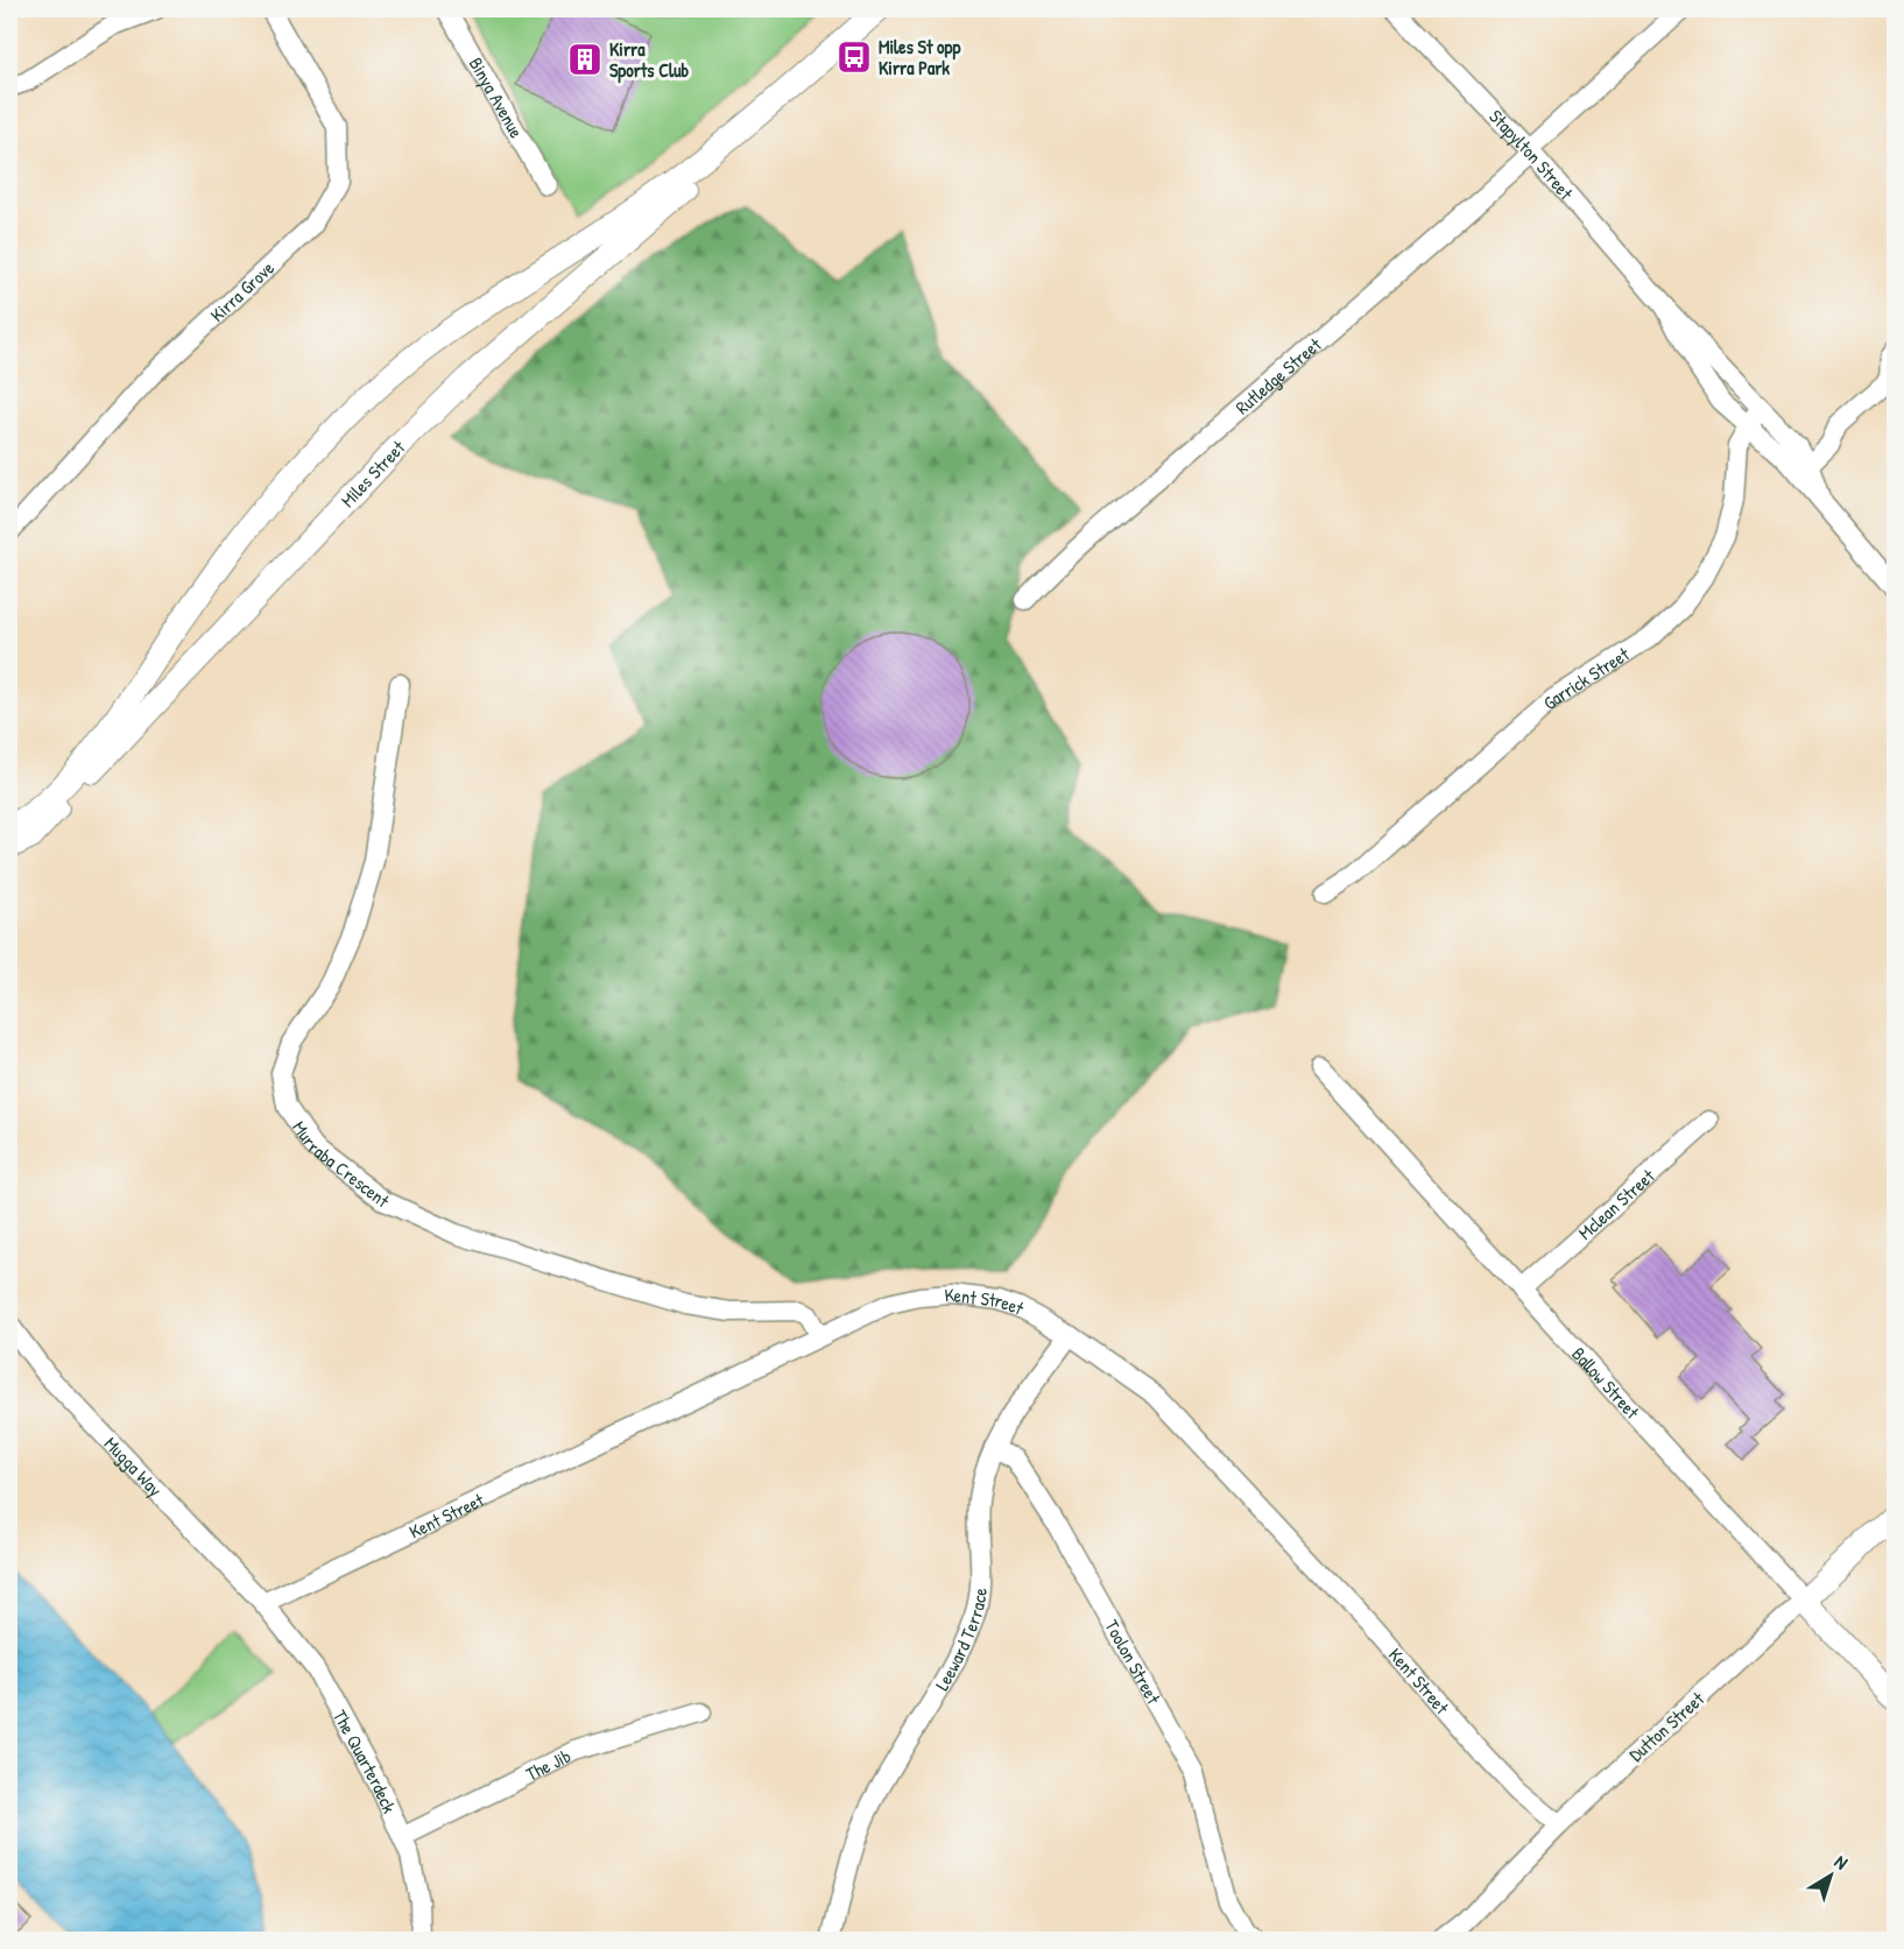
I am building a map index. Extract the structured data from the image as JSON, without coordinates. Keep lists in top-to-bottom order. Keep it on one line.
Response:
{"streets":{"street":["Binya Avenue","Stapylton Street","Kirra Grove","Rutledge Street","Miles Street","Garrick Street","Murraba Crescent","Mclean Street","Kent Street","Ballow Street","Mugga Way","Leeward Terrace","Toolon Street","Dutton Street","The Quarterdeck","The Jib"]},"crossings":[["Stapylton Street","Rutledge Street"],["Stapylton Street","Garrick Street"],["Murraba Crescent","Kent Street"],["Mclean Street","Ballow Street"],["Kent Street","Mugga Way"],["Kent Street","Leeward Terrace"],["Kent Street","Dutton Street"],["Kent Street","The Quarterdeck"],["Ballow Street","Dutton Street"],["Mugga Way","The Quarterdeck"],["Leeward Terrace","Toolon Street"],["The Quarterdeck","The Jib"]],"places":{"bus stop":["Miles St opp Kirra Park"],"building":["Kirra Sports Club"]},"north":"top right"}
